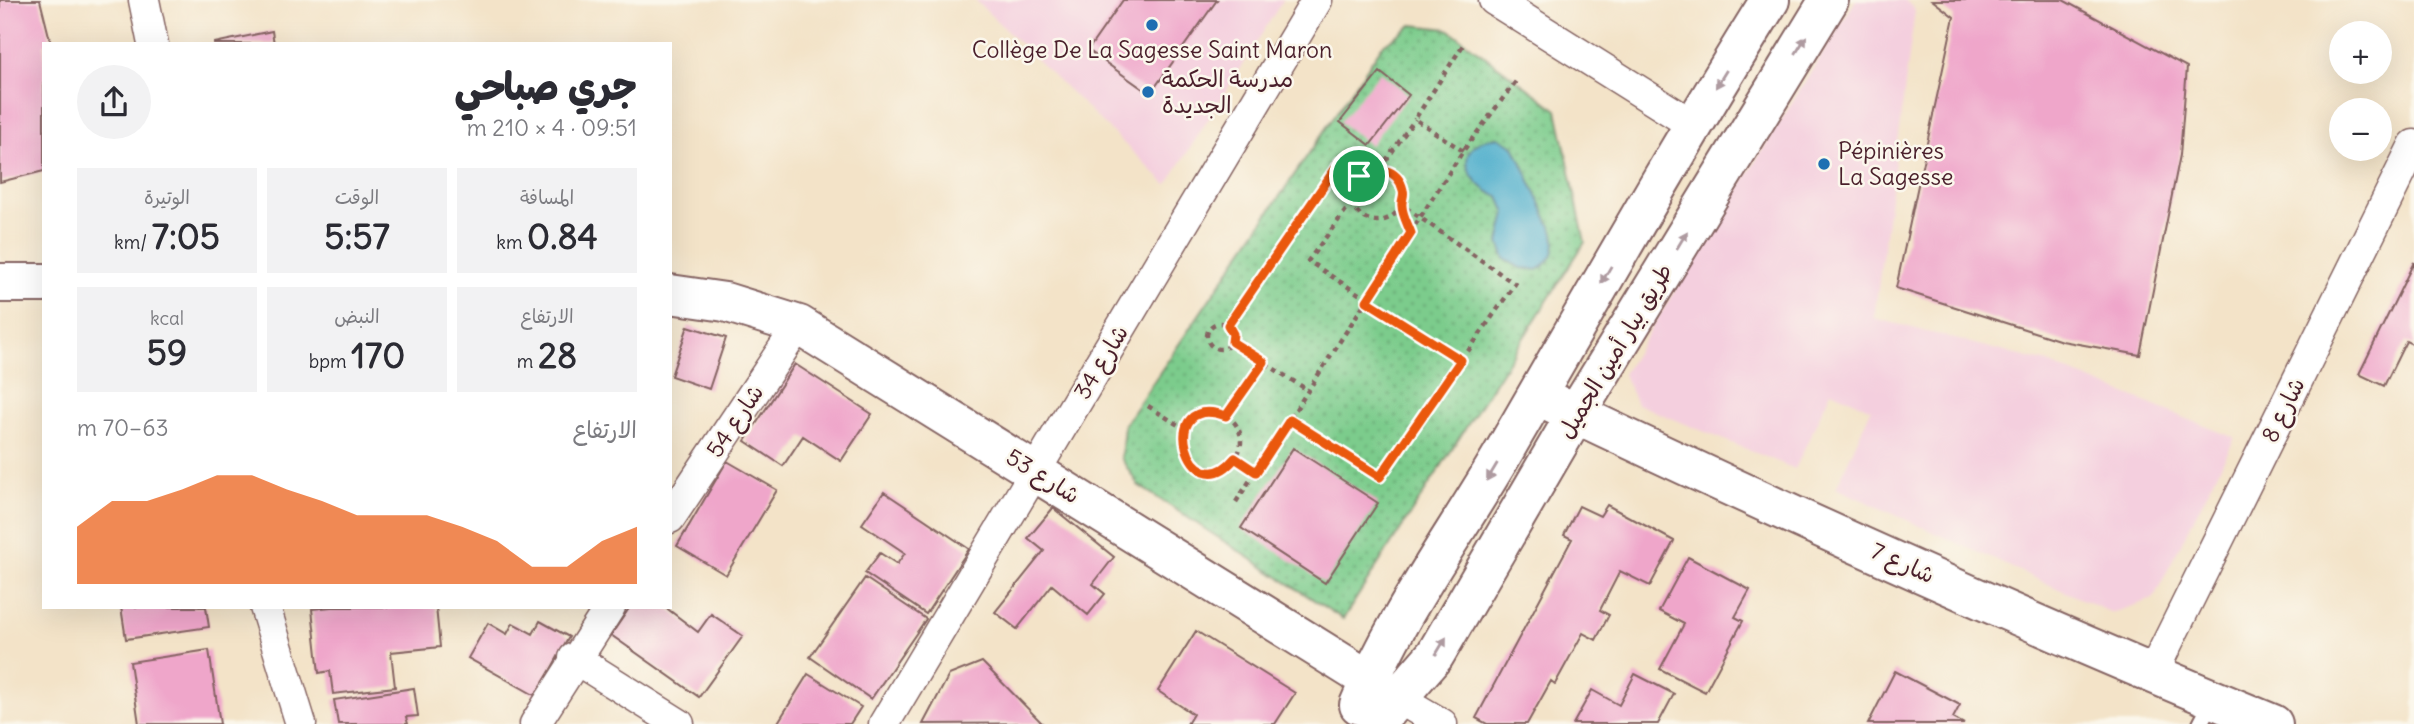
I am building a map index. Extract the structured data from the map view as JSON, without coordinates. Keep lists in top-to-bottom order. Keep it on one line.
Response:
{"streets":{"street":["طريق بيار أمين الجميل","شارع 34","شارع 8","شارع 54","شارع 53","شارع 7"]},"crossings":[["طريق بيار أمين الجميل","شارع 53"],["طريق بيار أمين الجميل","شارع 7"],["شارع 34","شارع 53"],["شارع 8","شارع 7"],["شارع 54","شارع 53"]],"places":["Collège De La Sagesse Saint Maron","مدرسة الحكمة الجديدة","Pépinières La Sagesse"],"page":{"map_buttons":["+","−"],"heading":["جري صباحي","09:51 · 4 × 210 m"],"stats":[["المسافة","0.84 km"],["الوقت","5:57"],["الوتيرة","7:05 /km"],["الارتفاع","28 m"],["النبض","170 bpm"],["kcal","59"]],"chart":["الارتفاع","63–70 m"]}}
